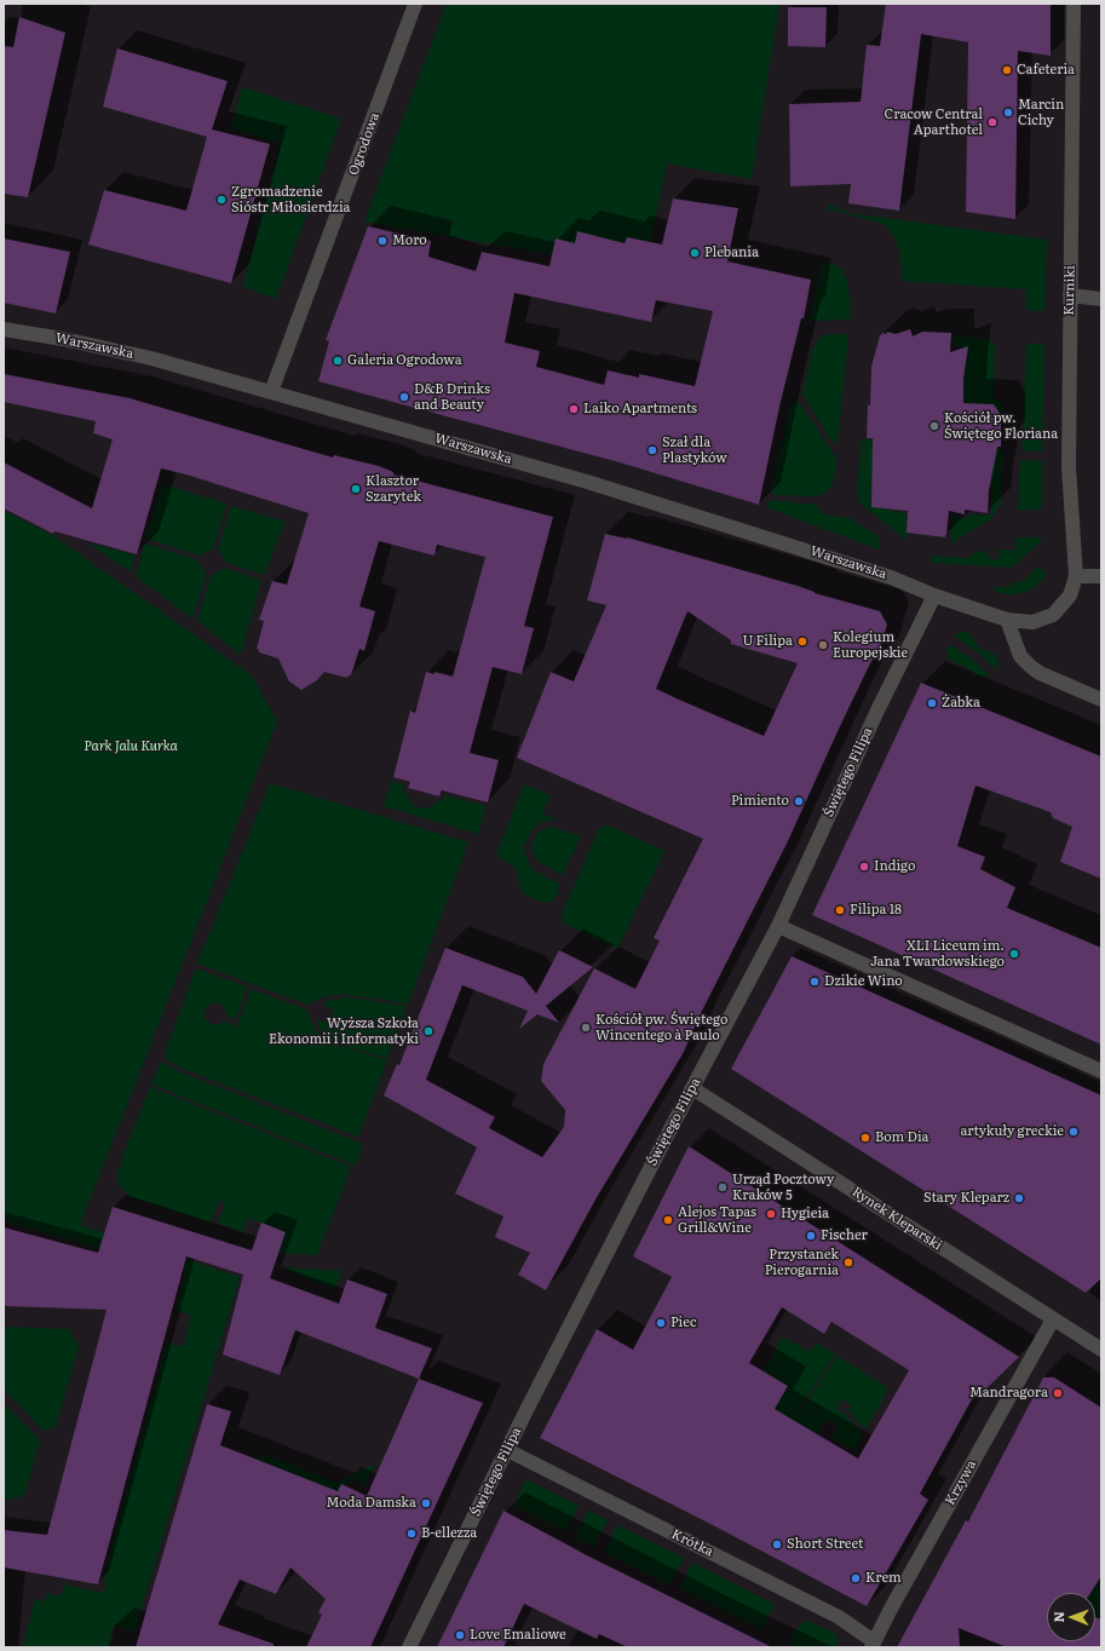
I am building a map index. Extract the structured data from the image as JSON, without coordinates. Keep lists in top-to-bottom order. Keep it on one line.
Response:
{"streets":{"street":["Ogrodowa","Kurniki","Warszawska","Świętego Filipa","Rynek Kleparski","Krzywa","Krótka"]},"crossings":[["Ogrodowa","Warszawska"],["Kurniki","Warszawska"],["Warszawska","Świętego Filipa"],["Świętego Filipa","Rynek Kleparski"],["Świętego Filipa","Krótka"],["Rynek Kleparski","Krzywa"],["Krzywa","Krótka"]],"parks":["Park Jalu Kurka"],"places":["Cafeteria","Marcin Cichy","Cracow Central Aparthotel","Zgromadzenie Sióstr Miłosierdzia","Moro","Plebania","Galeria Ogrodowa","D&B Drinks and Beauty","Laiko Apartments","Kościół pw. Świętego Floriana","Szał dla Plastyków","Klasztor Szarytek","U Filipa","Kolegium Europejskie","Żabka","Pimiento","Indigo","Filipa 18","XLI Liceum im. Jana Twardowskiego","Dzikie Wino","Kościół pw. Świętego Wincentego à Paulo","Wyższa Szkoła Ekonomii i Informatyki","artykuły greckie","Bom Dia","Urząd Pocztowy Kraków 5","Stary Kleparz","Hygieia","Alejos Tapas Grill&Wine","Fischer","Przystanek Pierogarnia","Piec","Mandragora","Moda Damska","B-ellezza","Short Street","Krem","Love Emaliowe"],"north":"left"}
